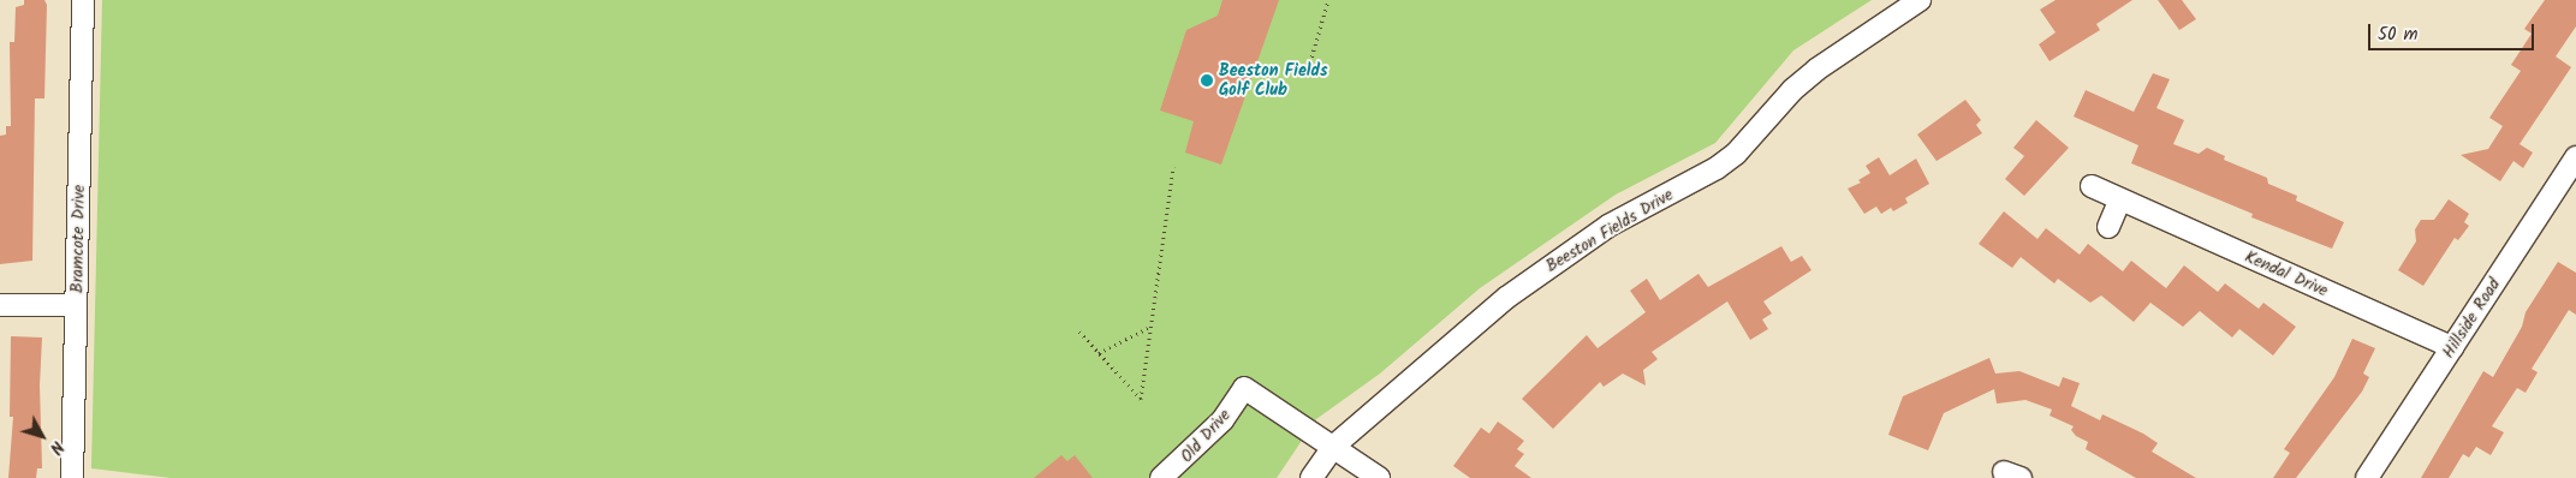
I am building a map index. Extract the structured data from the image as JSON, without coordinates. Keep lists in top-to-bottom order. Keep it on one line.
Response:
{"streets":{"street":["Beeston Fields Drive","Bramcote Drive","Kendal Drive","Hillside Road","Old Drive"]},"crossings":[["Beeston Fields Drive","Old Drive"],["Kendal Drive","Hillside Road"]],"places":["Beeston Fields Golf Club"],"scale_bar":"50 m","north":"bottom right"}
